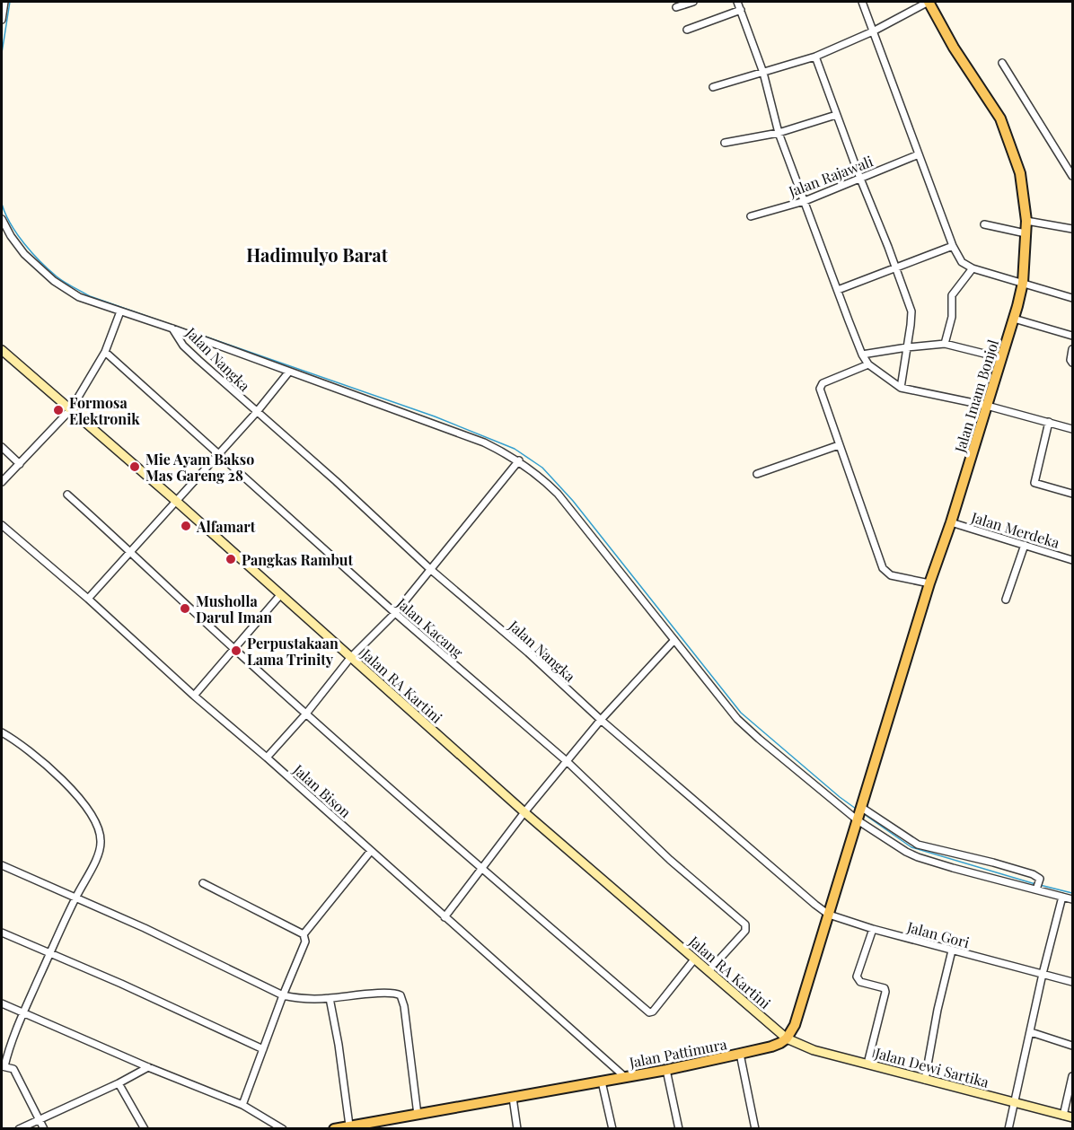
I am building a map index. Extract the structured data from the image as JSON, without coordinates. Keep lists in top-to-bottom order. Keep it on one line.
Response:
{"streets":{"main road":["Jalan Imam Bonjol","Jalan RA Kartini","Jalan Pattimura","Jalan Dewi Sartika"],"street":["Jalan Rajawali","Jalan Nangka","Jalan Merdeka","Jalan Kacang","Jalan Bison","Jalan Gori"]},"crossings":[["Jalan Nangka","Jalan Gori"],["Jalan Imam Bonjol","Jalan Merdeka"],["Jalan Kacang","Jalan RA Kartini"],["Jalan RA Kartini","Jalan Pattimura"],["Jalan RA Kartini","Jalan Dewi Sartika"],["Jalan Bison","Jalan Pattimura"],["Jalan Pattimura","Jalan Dewi Sartika"]],"districts":["Hadimulyo Barat"],"places":["Formosa Elektronik","Mie Ayam Bakso Mas Gareng 28","Alfamart","Pangkas Rambut","Musholla Darul Iman","Perpustakaan Lama Trinity"]}
